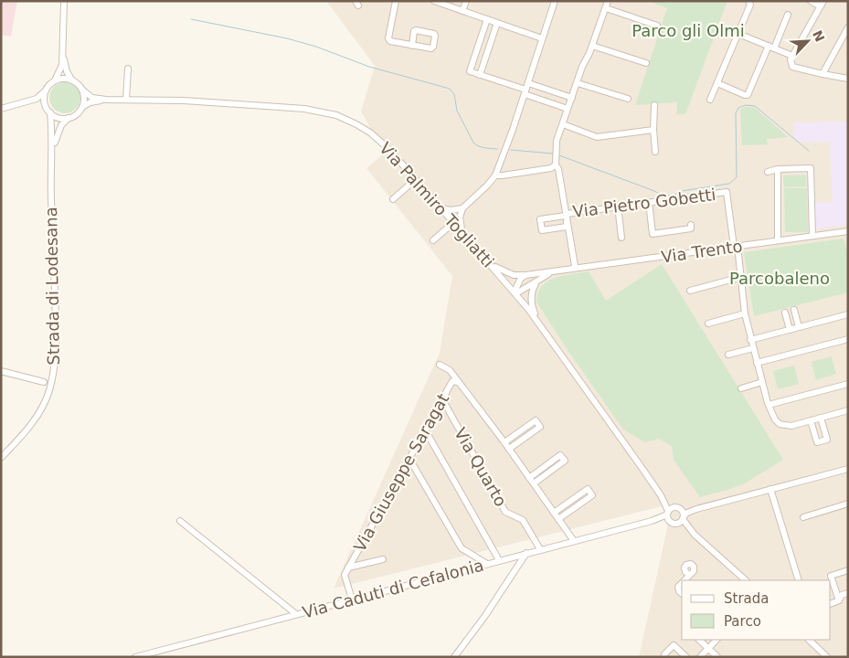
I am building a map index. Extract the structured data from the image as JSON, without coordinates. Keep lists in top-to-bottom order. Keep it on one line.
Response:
{"streets":{"street":["Via Pietro Gobetti","Via Palmiro Togliatti","Via Trento","Strada di Lodesana","Via Quarto","Via Giuseppe Saragat","Via Caduti di Cefalonia"]},"crossings":[["Via Pietro Gobetti","Via Trento"],["Via Palmiro Togliatti","Via Trento"],["Via Palmiro Togliatti","Via Caduti di Cefalonia"],["Via Quarto","Via Giuseppe Saragat"],["Via Quarto","Via Caduti di Cefalonia"],["Via Giuseppe Saragat","Via Caduti di Cefalonia"]],"parks":["Parco gli Olmi","Parcobaleno"],"legend":["Strada","Parco"],"north":"top right"}
